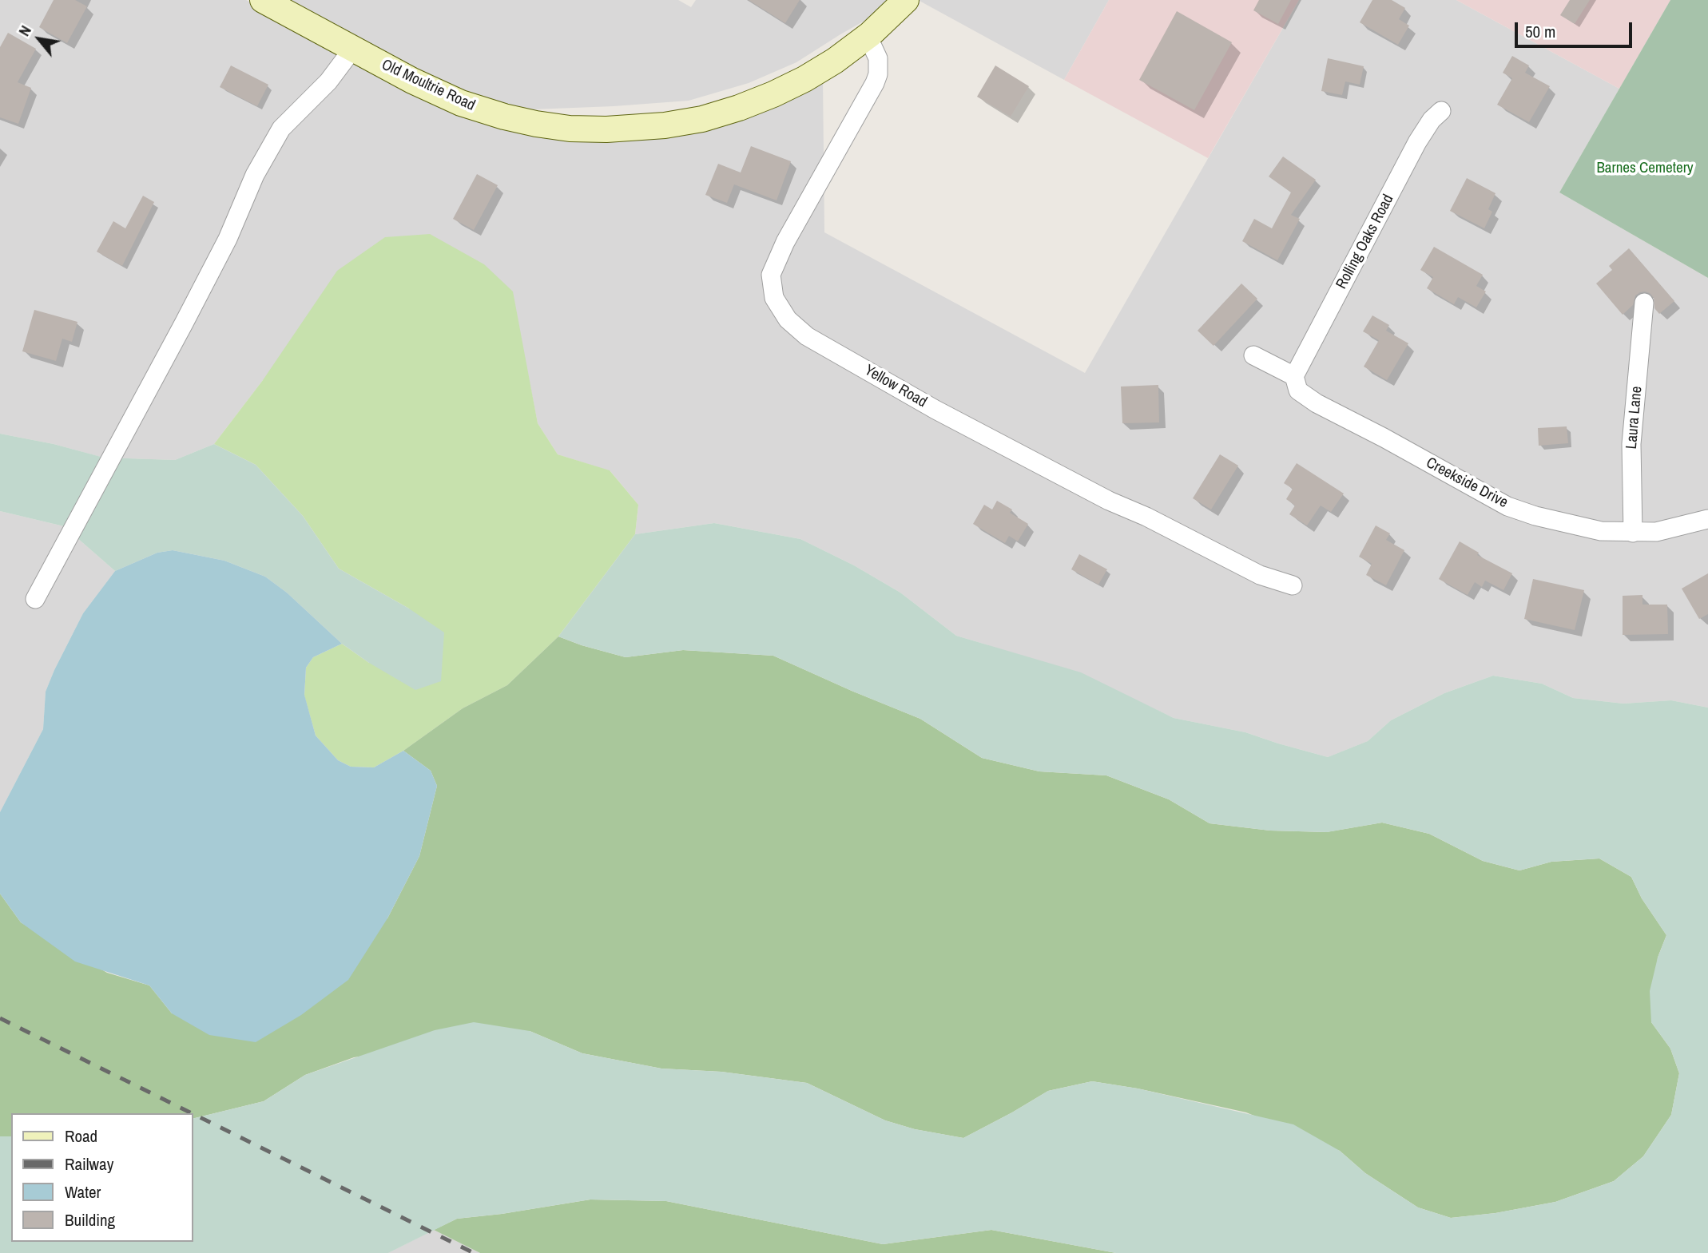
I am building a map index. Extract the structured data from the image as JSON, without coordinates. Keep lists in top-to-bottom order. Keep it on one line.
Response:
{"streets":{"main road":["Old Moultrie Road"],"street":["Rolling Oaks Road","Yellow Road","Laura Lane","Creekside Drive"]},"crossings":[["Old Moultrie Road","Yellow Road"],["Rolling Oaks Road","Creekside Drive"],["Laura Lane","Creekside Drive"]],"parks":["Barnes Cemetery"],"legend":["Road","Railway","Water","Building"],"scale_bar":"50 m","north":"top left"}
